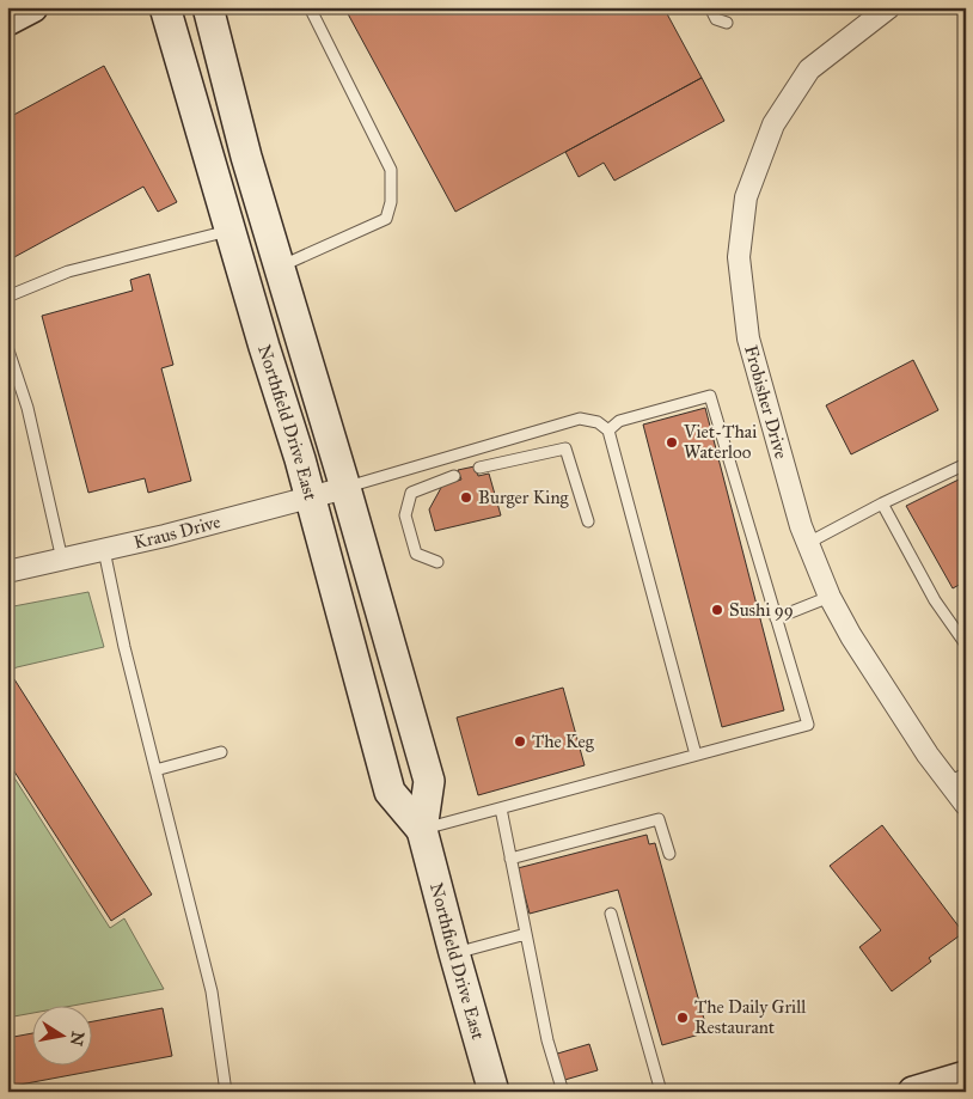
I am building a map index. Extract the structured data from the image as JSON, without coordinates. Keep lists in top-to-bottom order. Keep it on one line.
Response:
{"streets":{"main road":["Northfield Drive East"],"street":["Frobisher Drive","Kraus Drive"]},"crossings":[["Northfield Drive East","Kraus Drive"]],"places":["Viet-Thai Waterloo","Burger King","Sushi 99","The Keg","The Daily Grill Restaurant"],"north":"right"}
